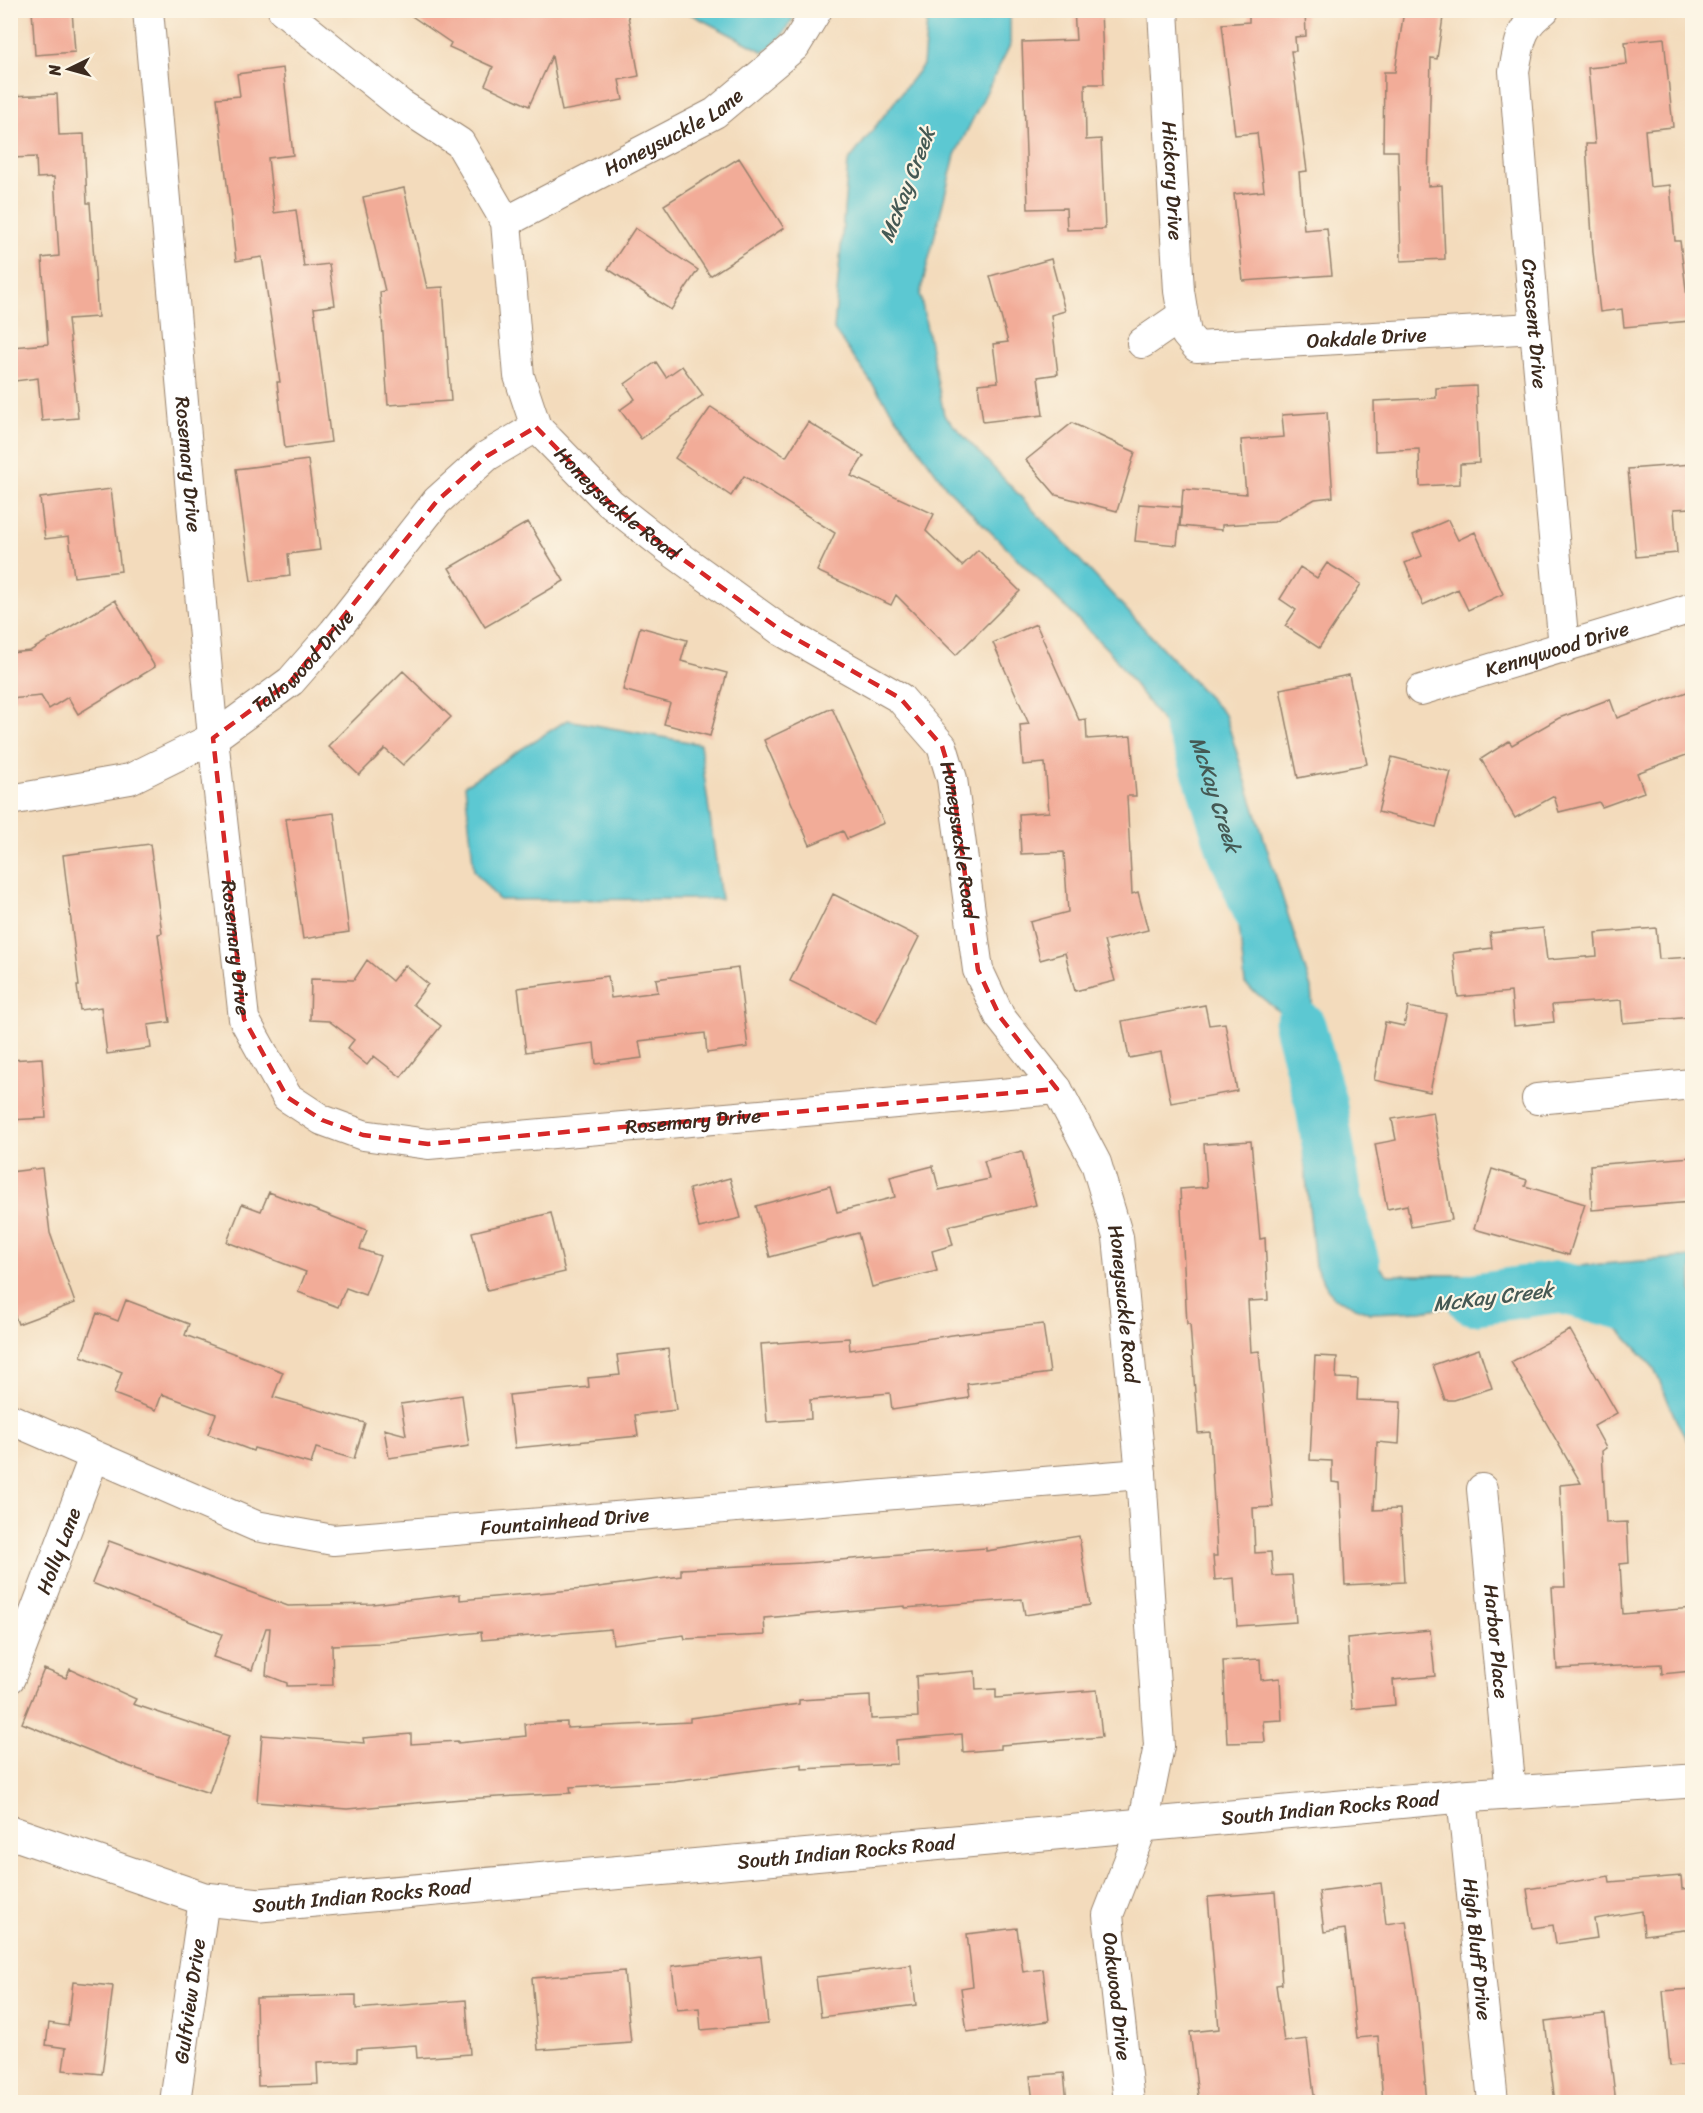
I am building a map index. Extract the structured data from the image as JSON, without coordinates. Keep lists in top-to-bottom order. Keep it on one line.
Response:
{"streets":{"street":["Honeysuckle Lane","Hickory Drive","Crescent Drive","Oakdale Drive","Rosemary Drive","Honeysuckle Road","Kennywood Drive","Tallowood Drive","Fountainhead Drive","Holly Lane","Harbor Place","South Indian Rocks Road","High Bluff Drive","Oakwood Drive","Gulfview Drive"]},"crossings":[["Honeysuckle Lane","Honeysuckle Road"],["Hickory Drive","Oakdale Drive"],["Crescent Drive","Oakdale Drive"],["Crescent Drive","Kennywood Drive"],["Rosemary Drive","Honeysuckle Road"],["Rosemary Drive","Tallowood Drive"],["Honeysuckle Road","Tallowood Drive"],["Honeysuckle Road","Fountainhead Drive"],["Honeysuckle Road","South Indian Rocks Road"],["Honeysuckle Road","Oakwood Drive"],["Fountainhead Drive","Holly Lane"],["Harbor Place","South Indian Rocks Road"],["South Indian Rocks Road","High Bluff Drive"],["South Indian Rocks Road","Oakwood Drive"],["South Indian Rocks Road","Gulfview Drive"]],"water":["McKay Creek"],"north":"left"}
